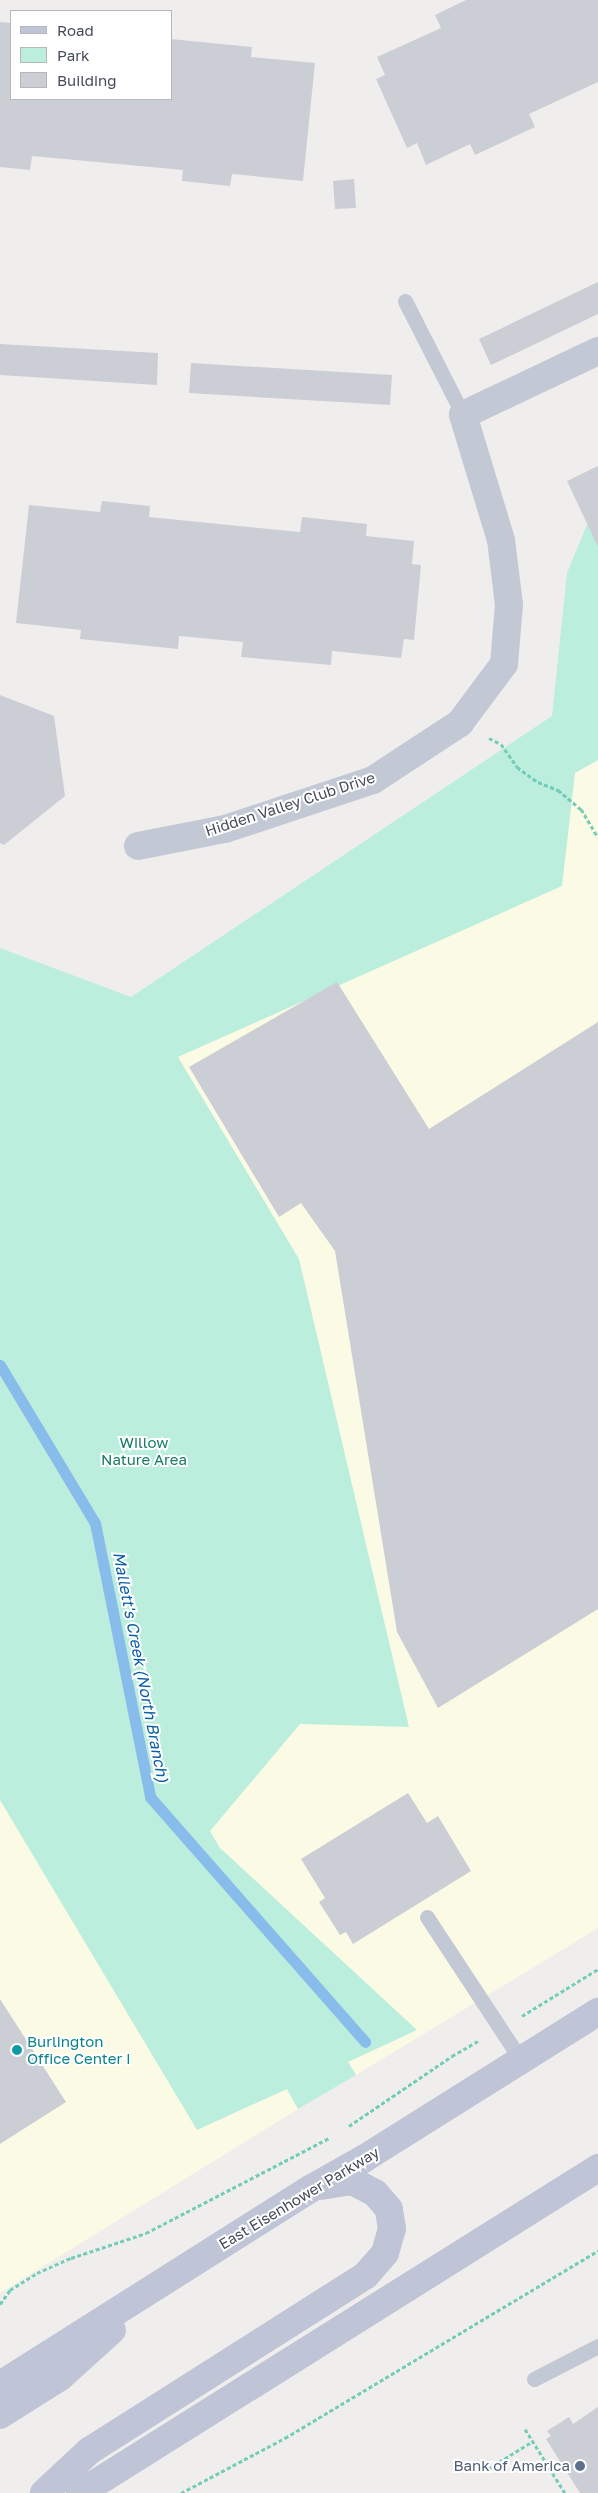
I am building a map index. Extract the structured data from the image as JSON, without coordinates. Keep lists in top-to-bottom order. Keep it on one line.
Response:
{"streets":{"main road":["East Eisenhower Parkway"],"street":["Hidden Valley Club Drive"]},"water":["Mallett's Creek (North Branch)"],"parks":["Willow Nature Area"],"places":["Burlington Office Center I","Bank of America"],"legend":["Road","Park","Building"]}
